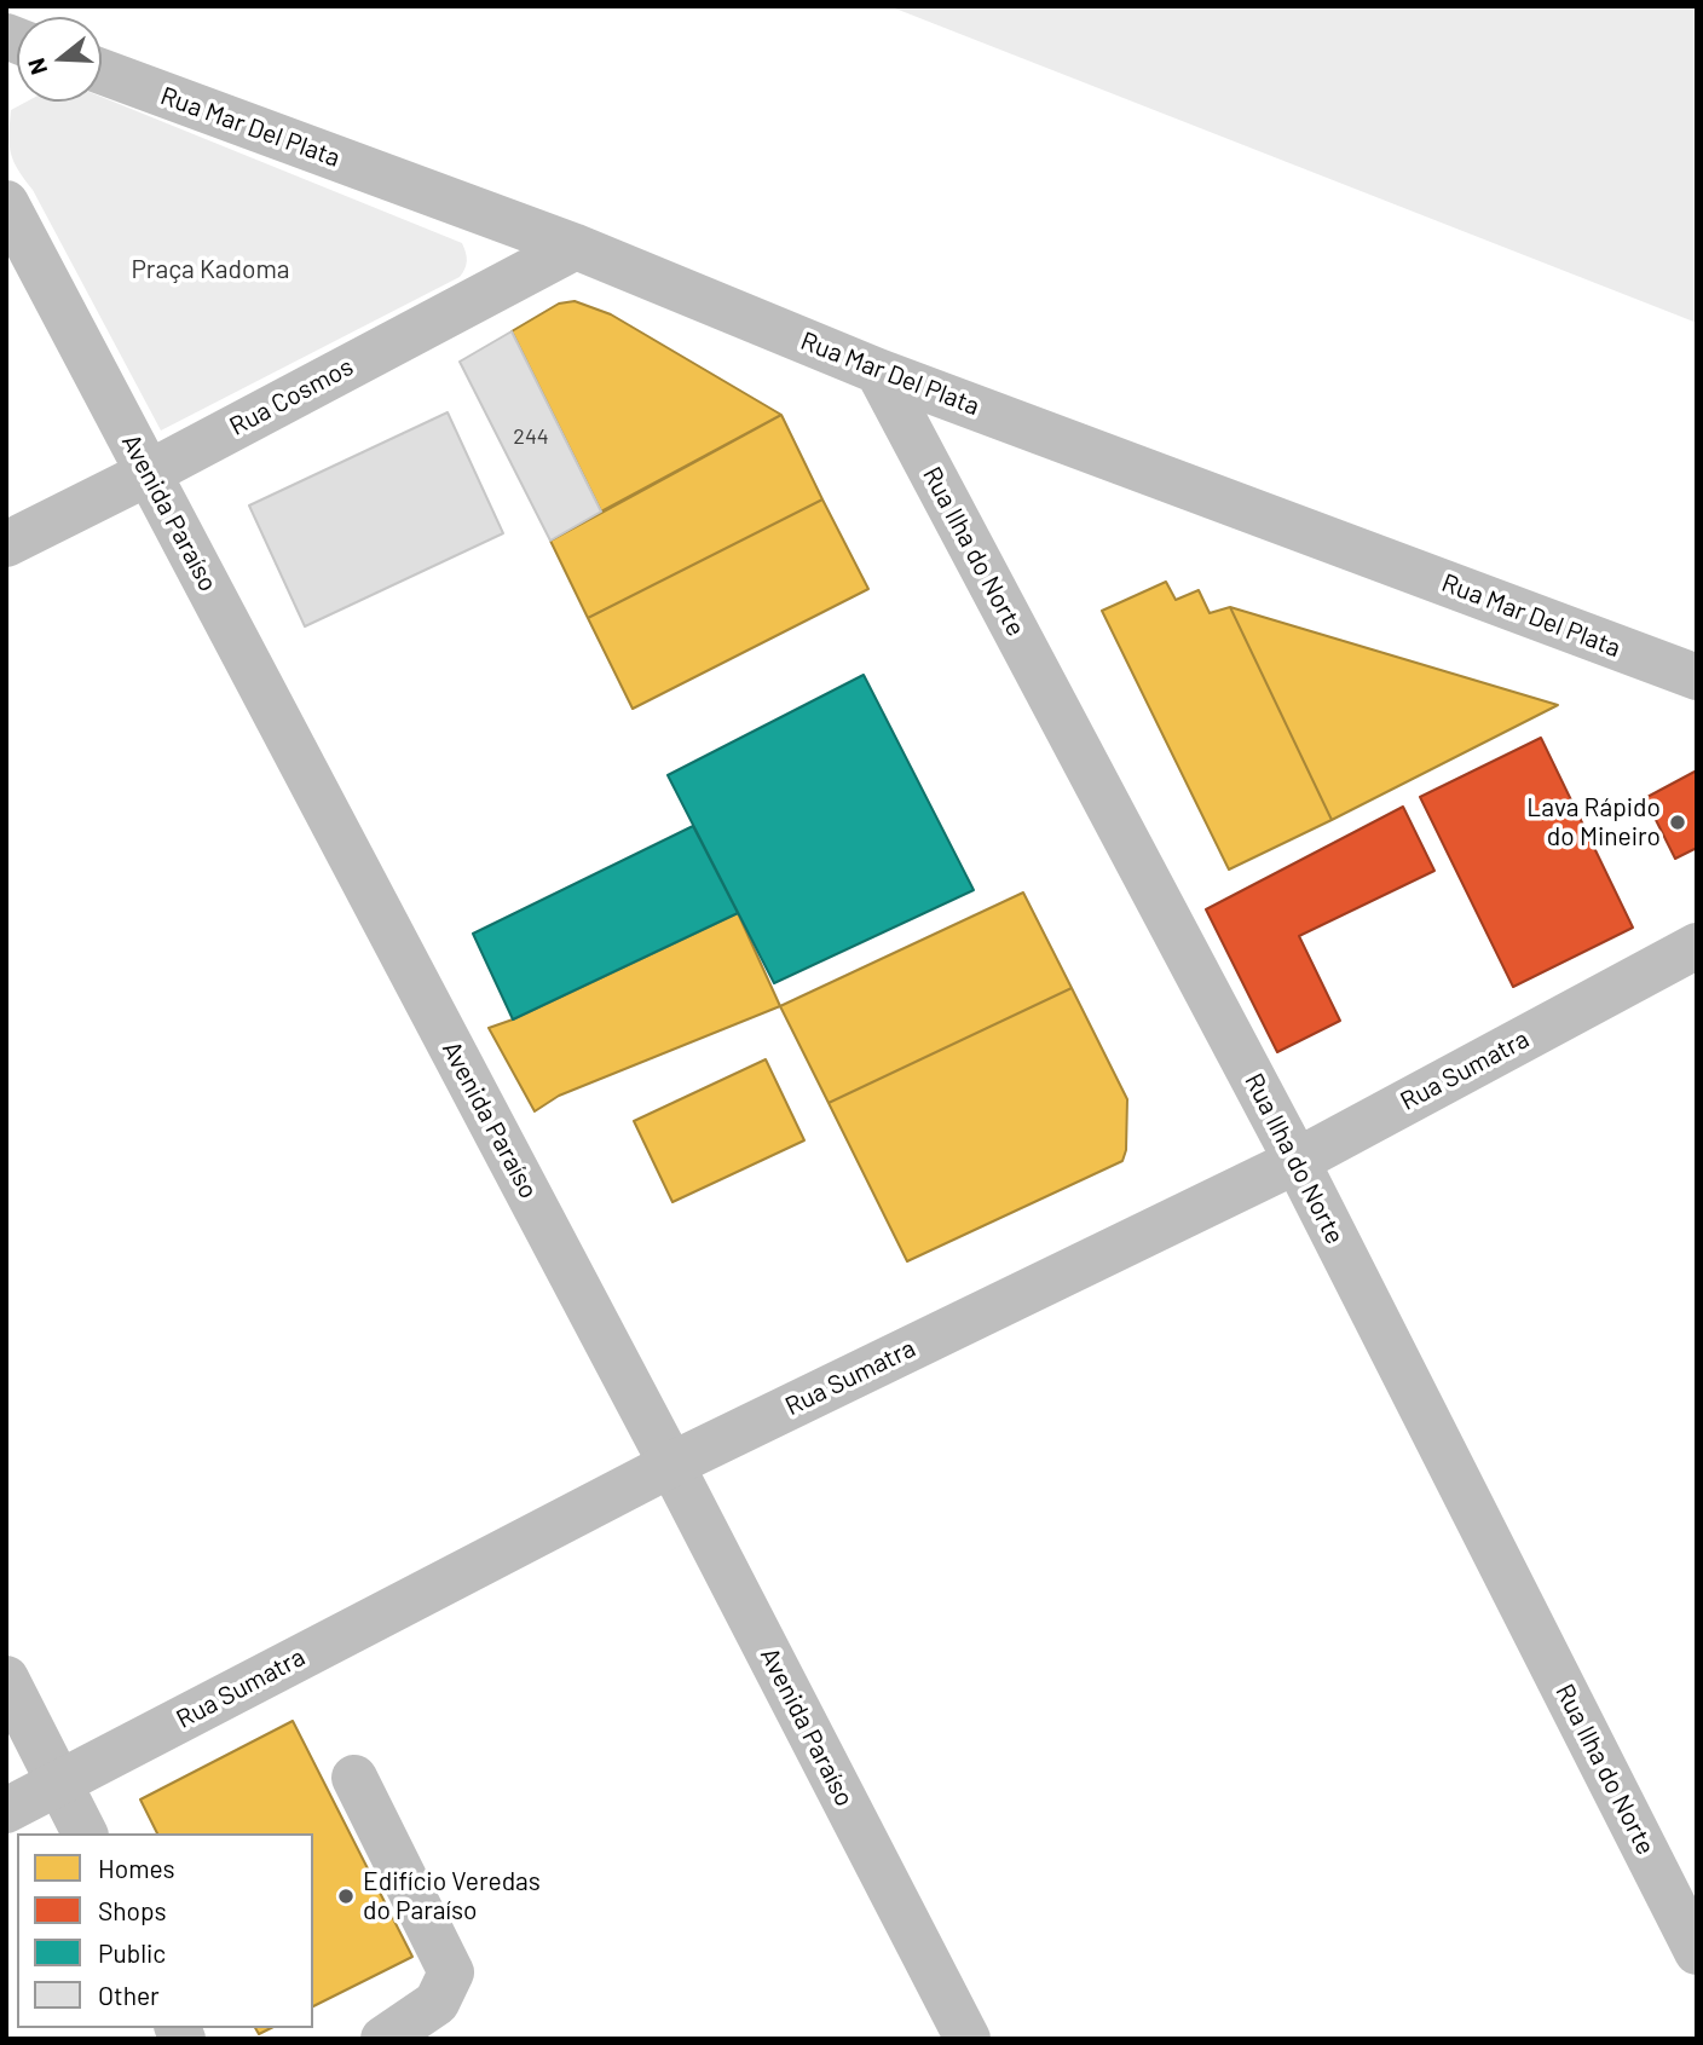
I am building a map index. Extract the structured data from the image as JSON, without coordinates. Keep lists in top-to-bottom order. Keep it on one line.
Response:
{"streets":{"street":["Rua Mar Del Plata","Rua Cosmos","Avenida Paraíso","Rua Ilha do Norte","Rua Sumatra"]},"crossings":[["Rua Mar Del Plata","Rua Cosmos"],["Rua Mar Del Plata","Rua Ilha do Norte"],["Rua Cosmos","Avenida Paraíso"],["Avenida Paraíso","Rua Sumatra"],["Rua Ilha do Norte","Rua Sumatra"]],"parks":["Praça Kadoma"],"places":["Lava Rápido do Mineiro","Edifício Veredas do Paraíso"],"house_numbers":["244"],"legend":["Homes","Shops","Public","Other"],"north":"left"}
